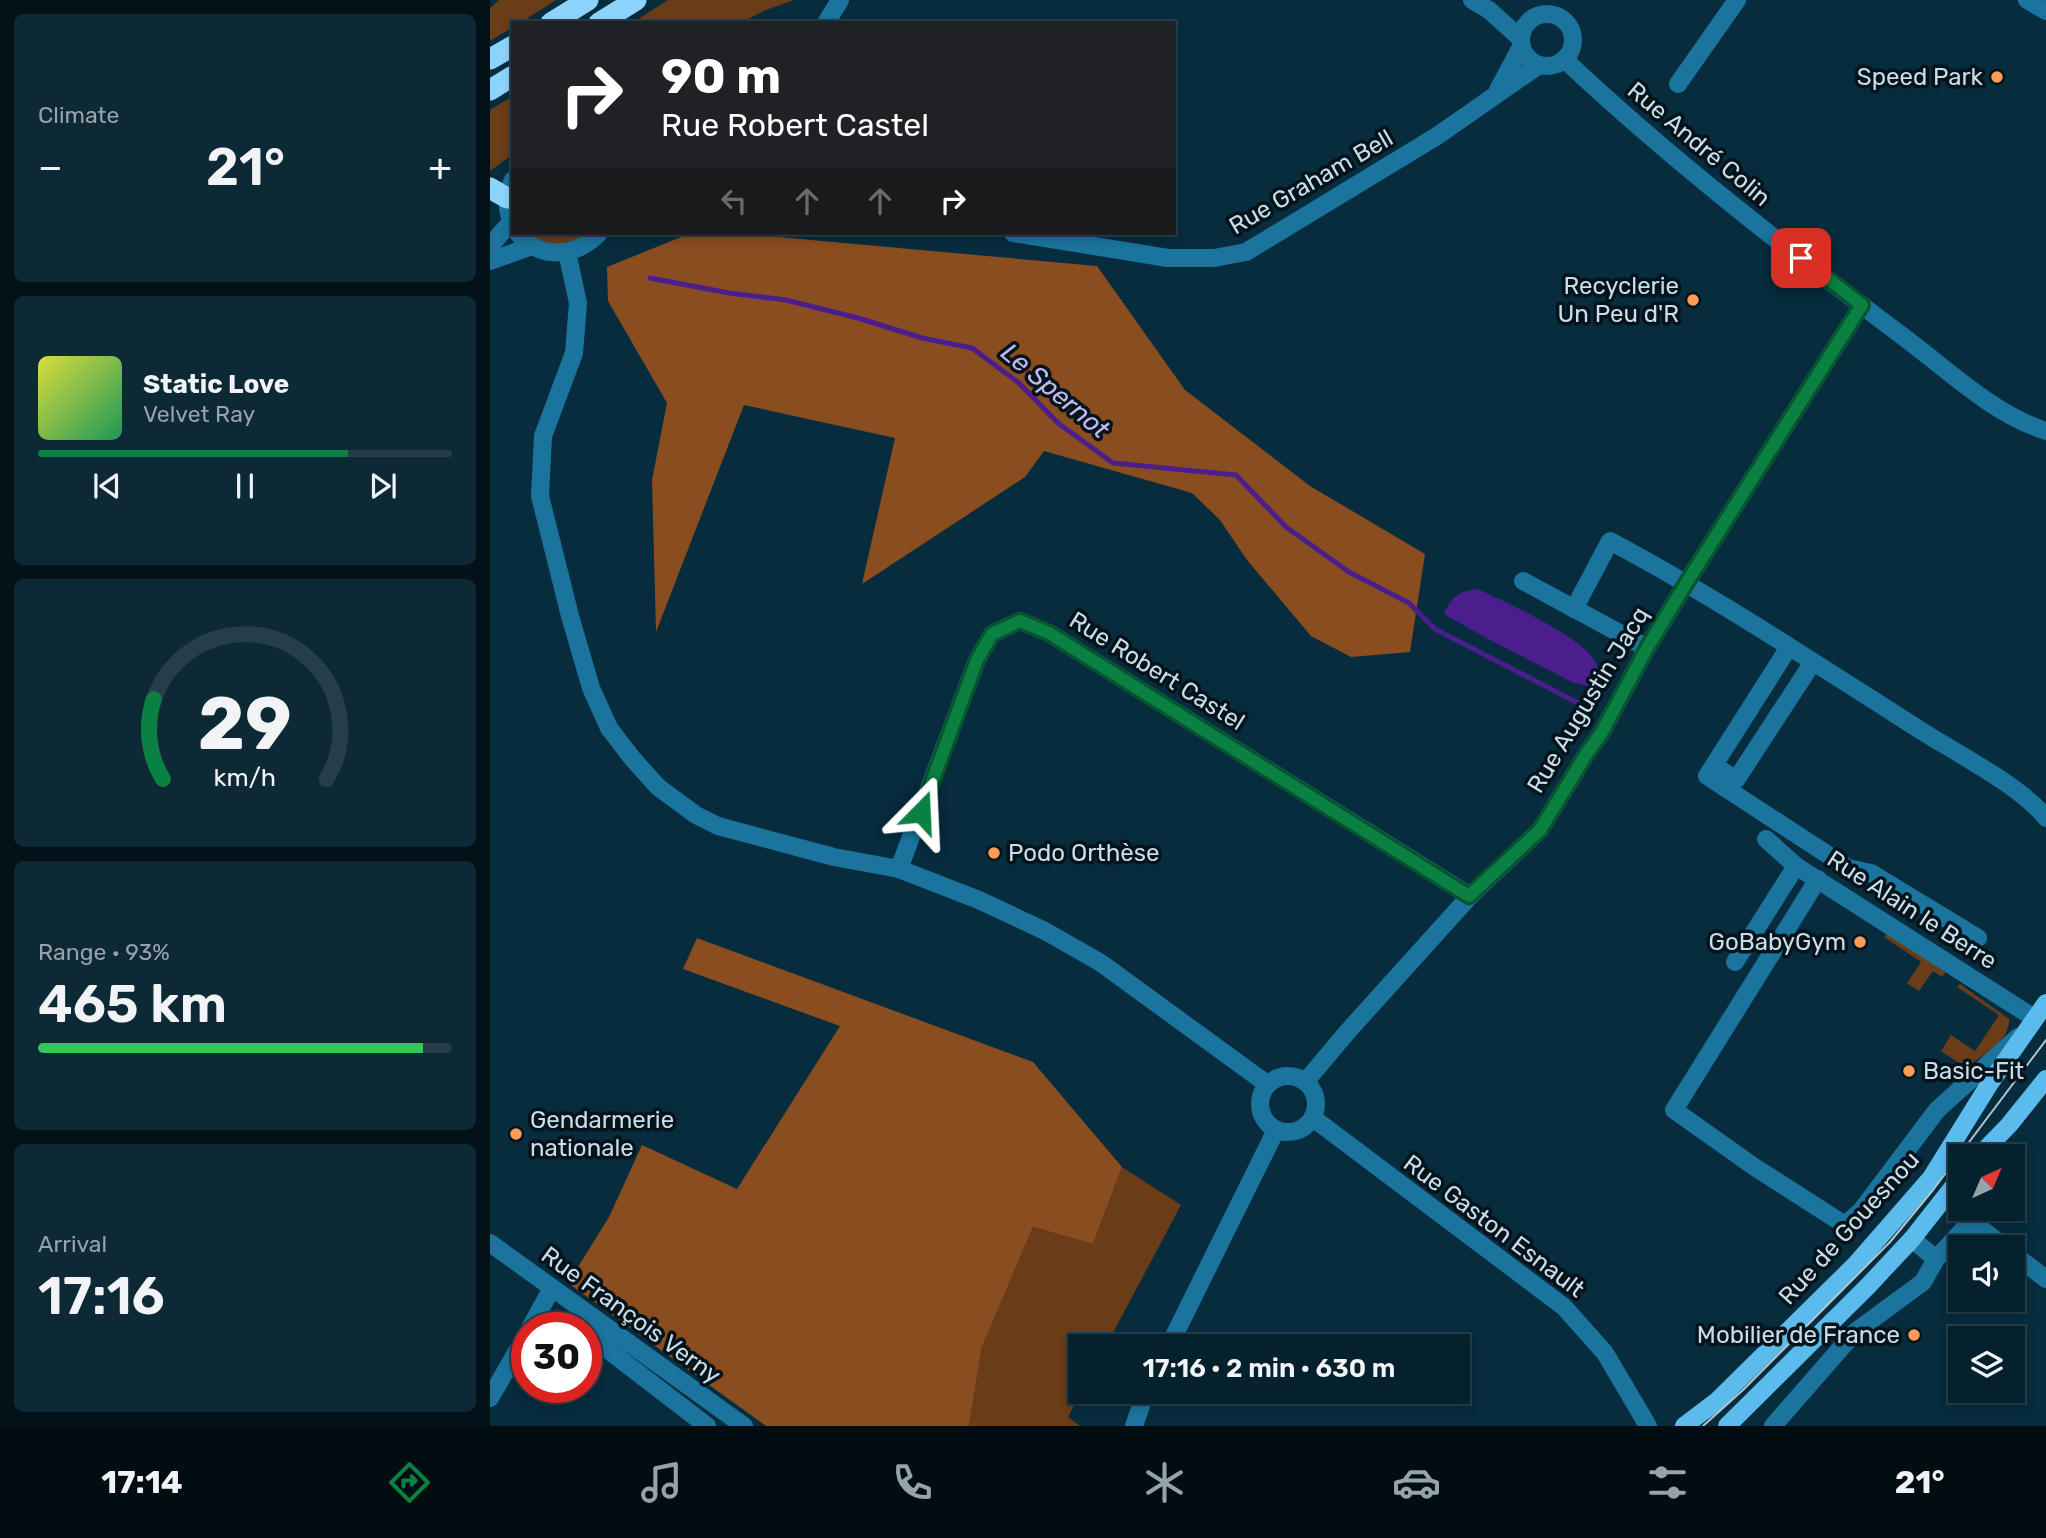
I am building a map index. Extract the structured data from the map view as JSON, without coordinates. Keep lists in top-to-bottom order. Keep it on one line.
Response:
{"streets":{"main road":["Rue de Gouesnou"],"street":["Rue André Colin","Rue Graham Bell","Rue Robert Castel","Rue Augustin Jacq","Rue Alain le Berre","Rue Gaston Esnault","Rue François Verny"]},"crossings":[["Rue André Colin","Rue Graham Bell"],["Rue André Colin","Rue Augustin Jacq"],["Rue Robert Castel","Rue Augustin Jacq"],["Rue Augustin Jacq","Rue Gaston Esnault"],["Rue Alain le Berre","Rue de Gouesnou"]],"water":["Le Spernot"],"places":["Speed Park","Recyclerie Un Peu d'R","Podo Orthèse","GoBabyGym","Basic-Fit","Gendarmerie nationale","Mobilier de France"],"north":"top right","page":{"tile":["Climate",["Range · 93%","465 km"],["Arrival","17:16"]],"turn":["90 m","Rue Robert Castel"],"heat":["−","21°","+"],"song":["Static Love","Velvet Ray"],"limit":"30","trip":"17:16 · 2 min · 630 m","tabs":["17:14","21°"],"gauge":["29","km/h"]}}
